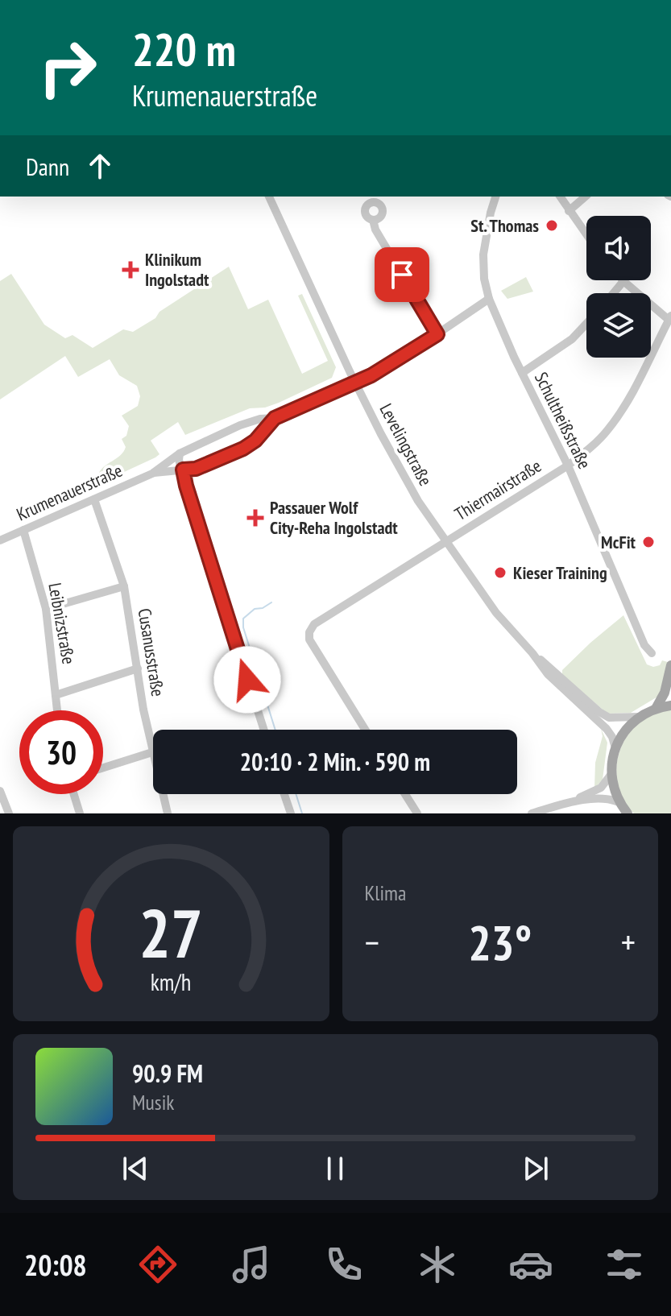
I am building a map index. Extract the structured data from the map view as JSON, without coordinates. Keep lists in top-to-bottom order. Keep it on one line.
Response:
{"streets":{"street":["Schultheißstraße","Levelingstraße","Thiermairstraße","Krumenauerstraße","Leibnizstraße","Cusanusstraße"]},"crossings":[["Schultheißstraße","Thiermairstraße"],["Schultheißstraße","Krumenauerstraße"],["Levelingstraße","Thiermairstraße"],["Levelingstraße","Krumenauerstraße"],["Krumenauerstraße","Leibnizstraße"],["Krumenauerstraße","Cusanusstraße"]],"places":{"other":["St. Thomas","McFit","Kieser Training"],"health":["Klinikum Ingolstadt","Passauer Wolf City-Reha Ingolstadt"]},"page":{"turn":["220 m","Krumenauerstraße"],"then":"Dann","limit":"30","trip":"20:10 · 2 Min. · 590 m","tile":"Klima","heat":["−","23°","+"],"song":["90.9 FM","Musik"],"tabs":"20:08","gauge":["27","km/h"]}}
